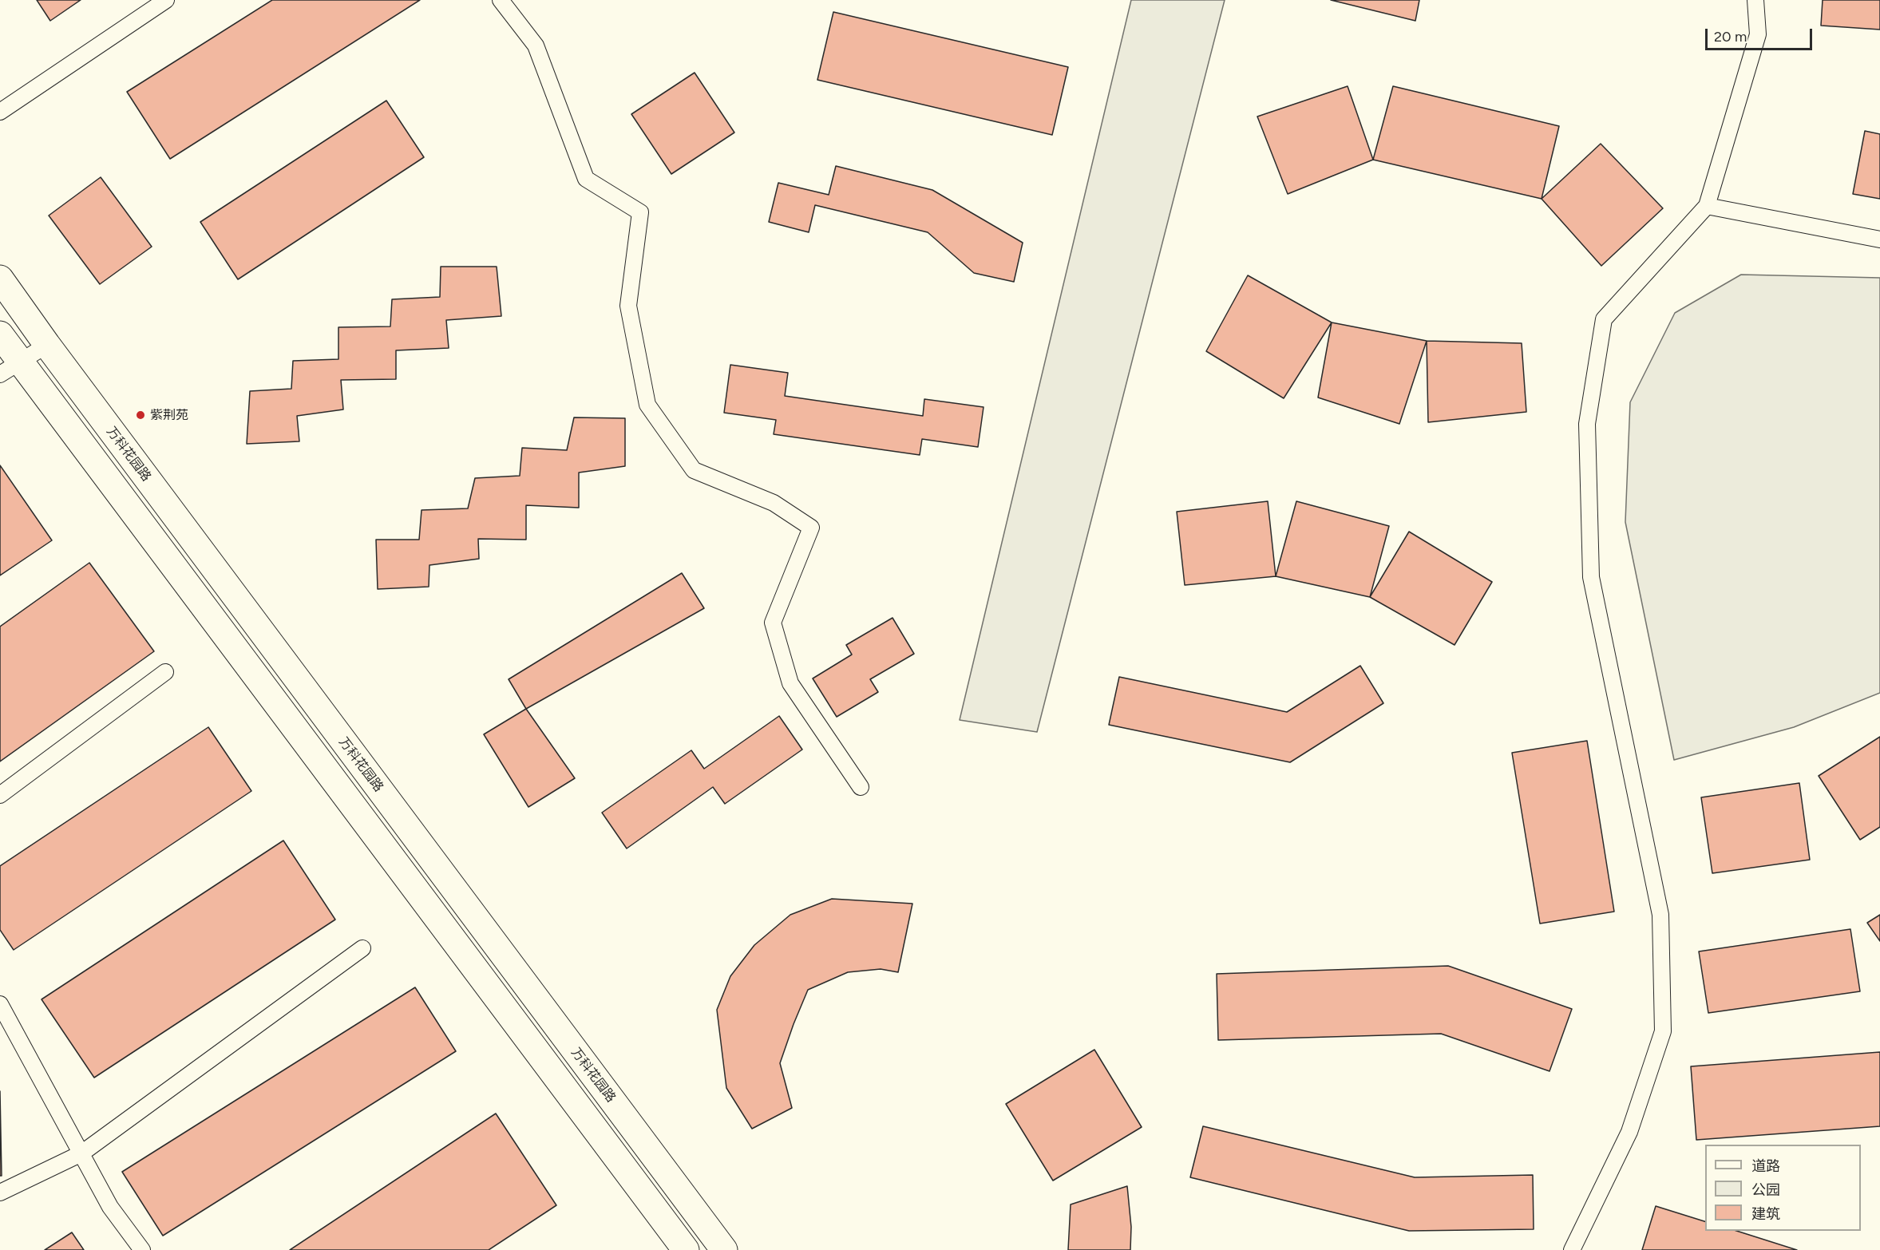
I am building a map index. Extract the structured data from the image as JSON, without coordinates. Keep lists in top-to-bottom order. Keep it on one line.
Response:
{"streets":{"street":["万科花园路"]},"places":["紫荆苑"],"legend":["道路","公园","建筑"],"scale_bar":"20 m"}
